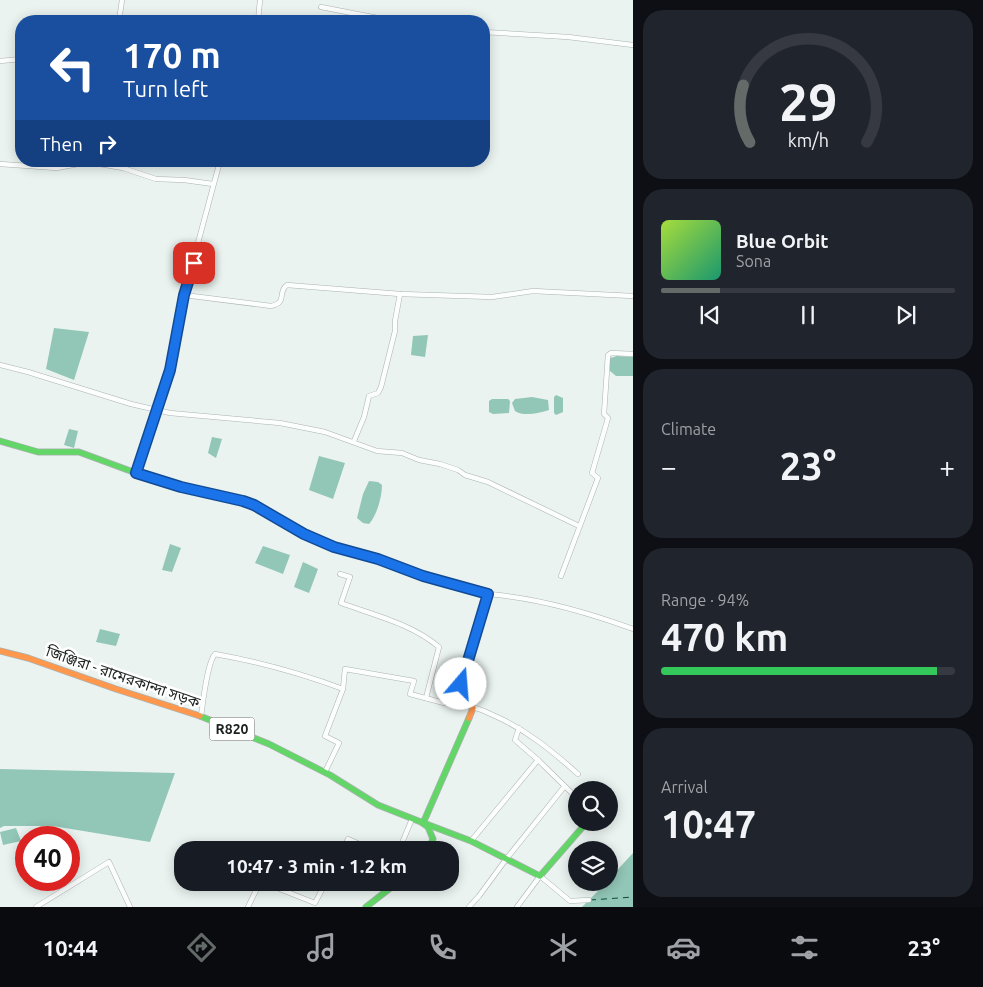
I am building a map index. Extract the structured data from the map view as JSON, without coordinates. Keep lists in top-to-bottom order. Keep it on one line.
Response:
{"streets":{"street":["জিঞ্জিরা - রামেরকান্দা সড়ক","R820"]},"page":{"turn":["170 m","Turn left"],"then":"Then","song":["Blue Orbit","Sona"],"tile":["Climate",["Range · 94%","470 km"],["Arrival","10:47"]],"heat":["−","23°","+"],"limit":"40","trip":"10:47 · 3 min · 1.2 km","tabs":["10:44","23°"],"gauge":["29","km/h"]}}
